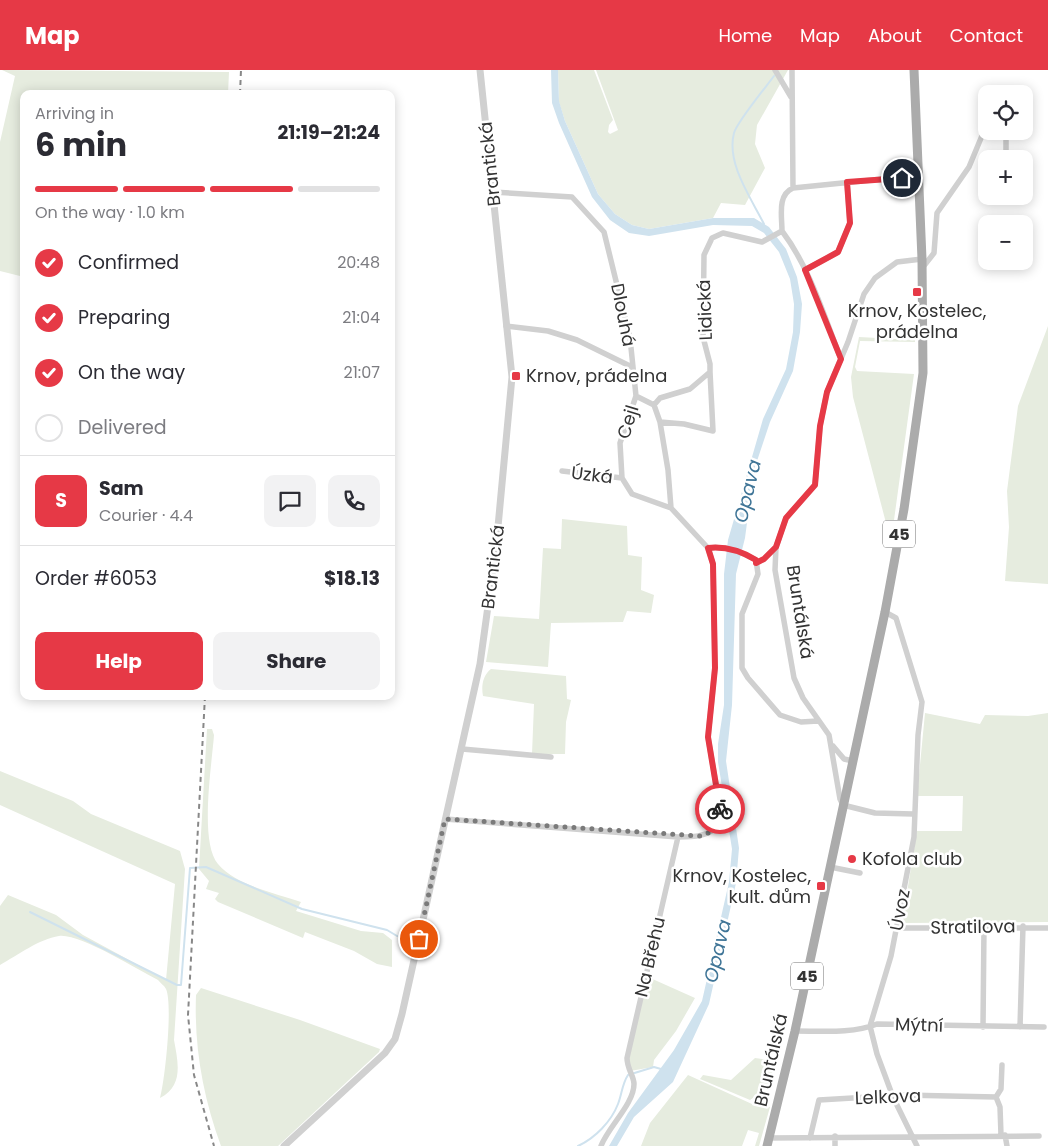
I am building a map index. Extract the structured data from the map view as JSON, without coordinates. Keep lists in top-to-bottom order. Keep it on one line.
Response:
{"streets":{"main road":["45","Bruntálská"],"street":["Brantická","Lidická","Dlouhá","Cejl","Úzká","Úvoz","Stratilova","Na Břehu","Mýtní","Lelkova"]},"crossings":[["Brantická","Dlouhá"],["Dlouhá","Cejl"],["Cejl","Úzká"],["Bruntálská","Úvoz"],["Bruntálská","Mýtní"],["Úvoz","Stratilova"],["Úvoz","Mýtní"]],"water":["Opava"],"places":{"transit":["Krnov, Kostelec, prádelna","Krnov, prádelna","Krnov, Kostelec, kult. dům"],"other":["Kofola club"]},"page":{"header":"Map","nav":["Home","Map","About","Contact"],"map_buttons":["+","−"],"heading":["6 min","Arriving in","21:19–21:24"],"panel":["Sam","Courier · 4.4","Order #6053","$18.13"],"bar":"On the way · 1.0 km","list":[["Confirmed","20:48"],["Preparing","21:04"],["On the way","21:07"],"Delivered"],"round":"S","buttons":["Help","Share"]}}
